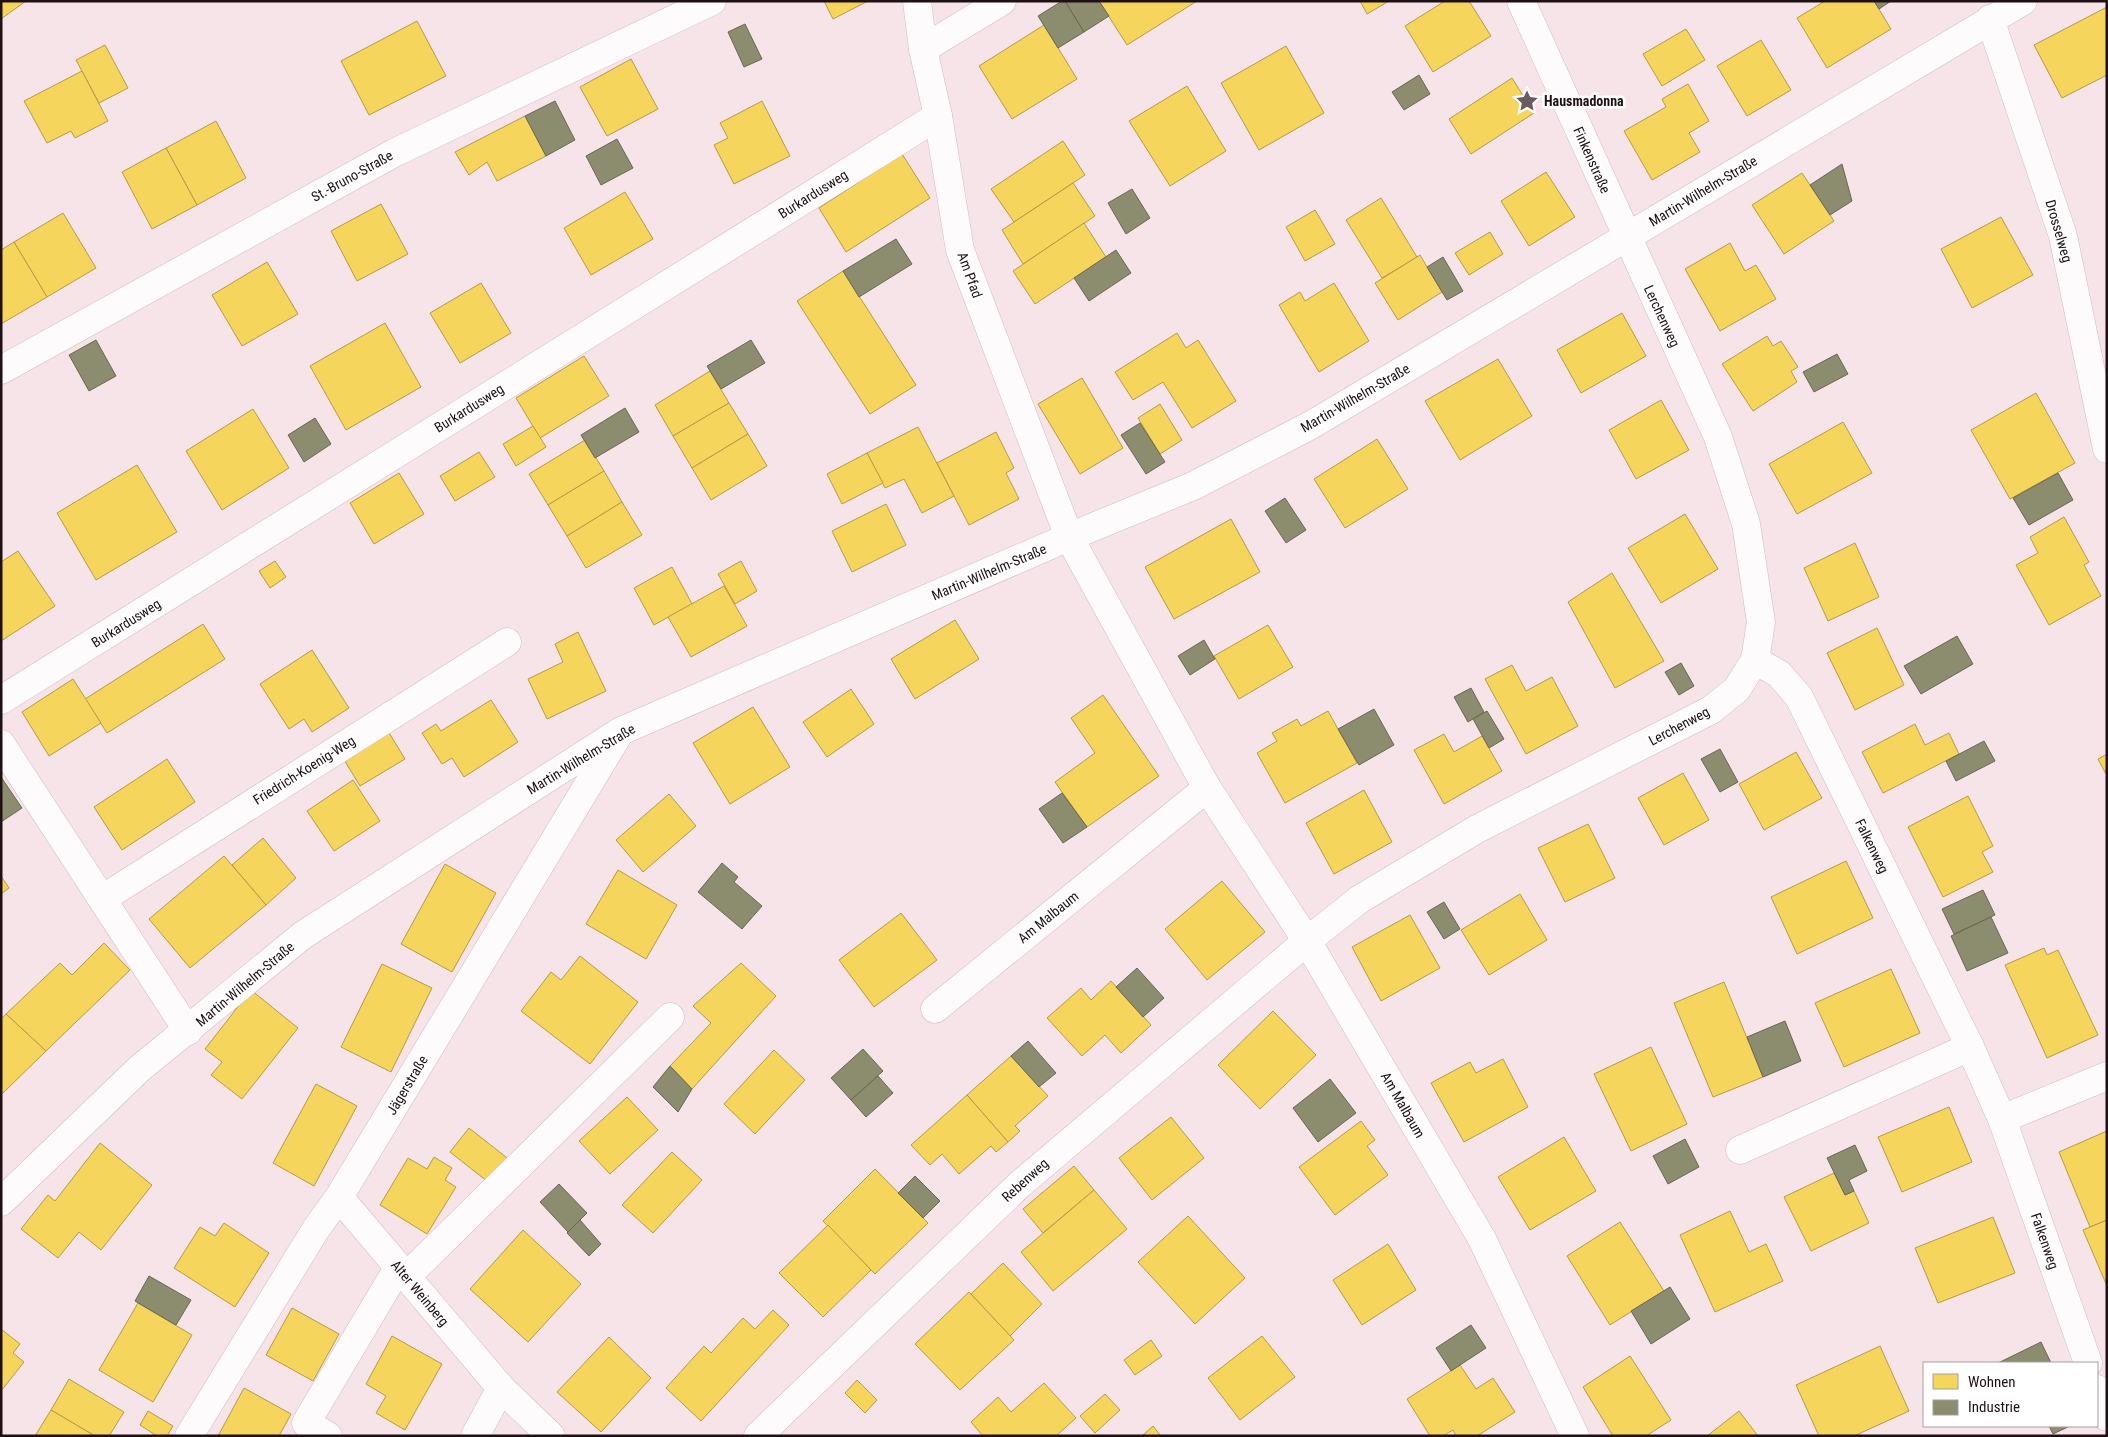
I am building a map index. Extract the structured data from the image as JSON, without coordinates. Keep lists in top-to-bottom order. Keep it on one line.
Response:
{"streets":{"street":["Finkenstraße","St.-Bruno-Straße","Martin-Wilhelm-Straße","Burkardusweg","Drosselweg","Am Pfad","Lerchenweg","Friedrich-Koenig-Weg","Falkenweg","Am Malbaum","Jägerstraße","Rebenweg","Alter Weinberg"]},"crossings":[["Finkenstraße","Martin-Wilhelm-Straße"],["Finkenstraße","Lerchenweg"],["Martin-Wilhelm-Straße","Drosselweg"],["Martin-Wilhelm-Straße","Am Pfad"],["Martin-Wilhelm-Straße","Lerchenweg"],["Martin-Wilhelm-Straße","Am Malbaum"],["Martin-Wilhelm-Straße","Jägerstraße"],["Burkardusweg","Am Pfad"],["Am Pfad","Am Malbaum"],["Lerchenweg","Falkenweg"],["Lerchenweg","Am Malbaum"],["Lerchenweg","Rebenweg"],["Am Malbaum","Rebenweg"],["Jägerstraße","Alter Weinberg"]],"places":{"place":["Hausmadonna"]},"legend":["Wohnen","Industrie"]}
